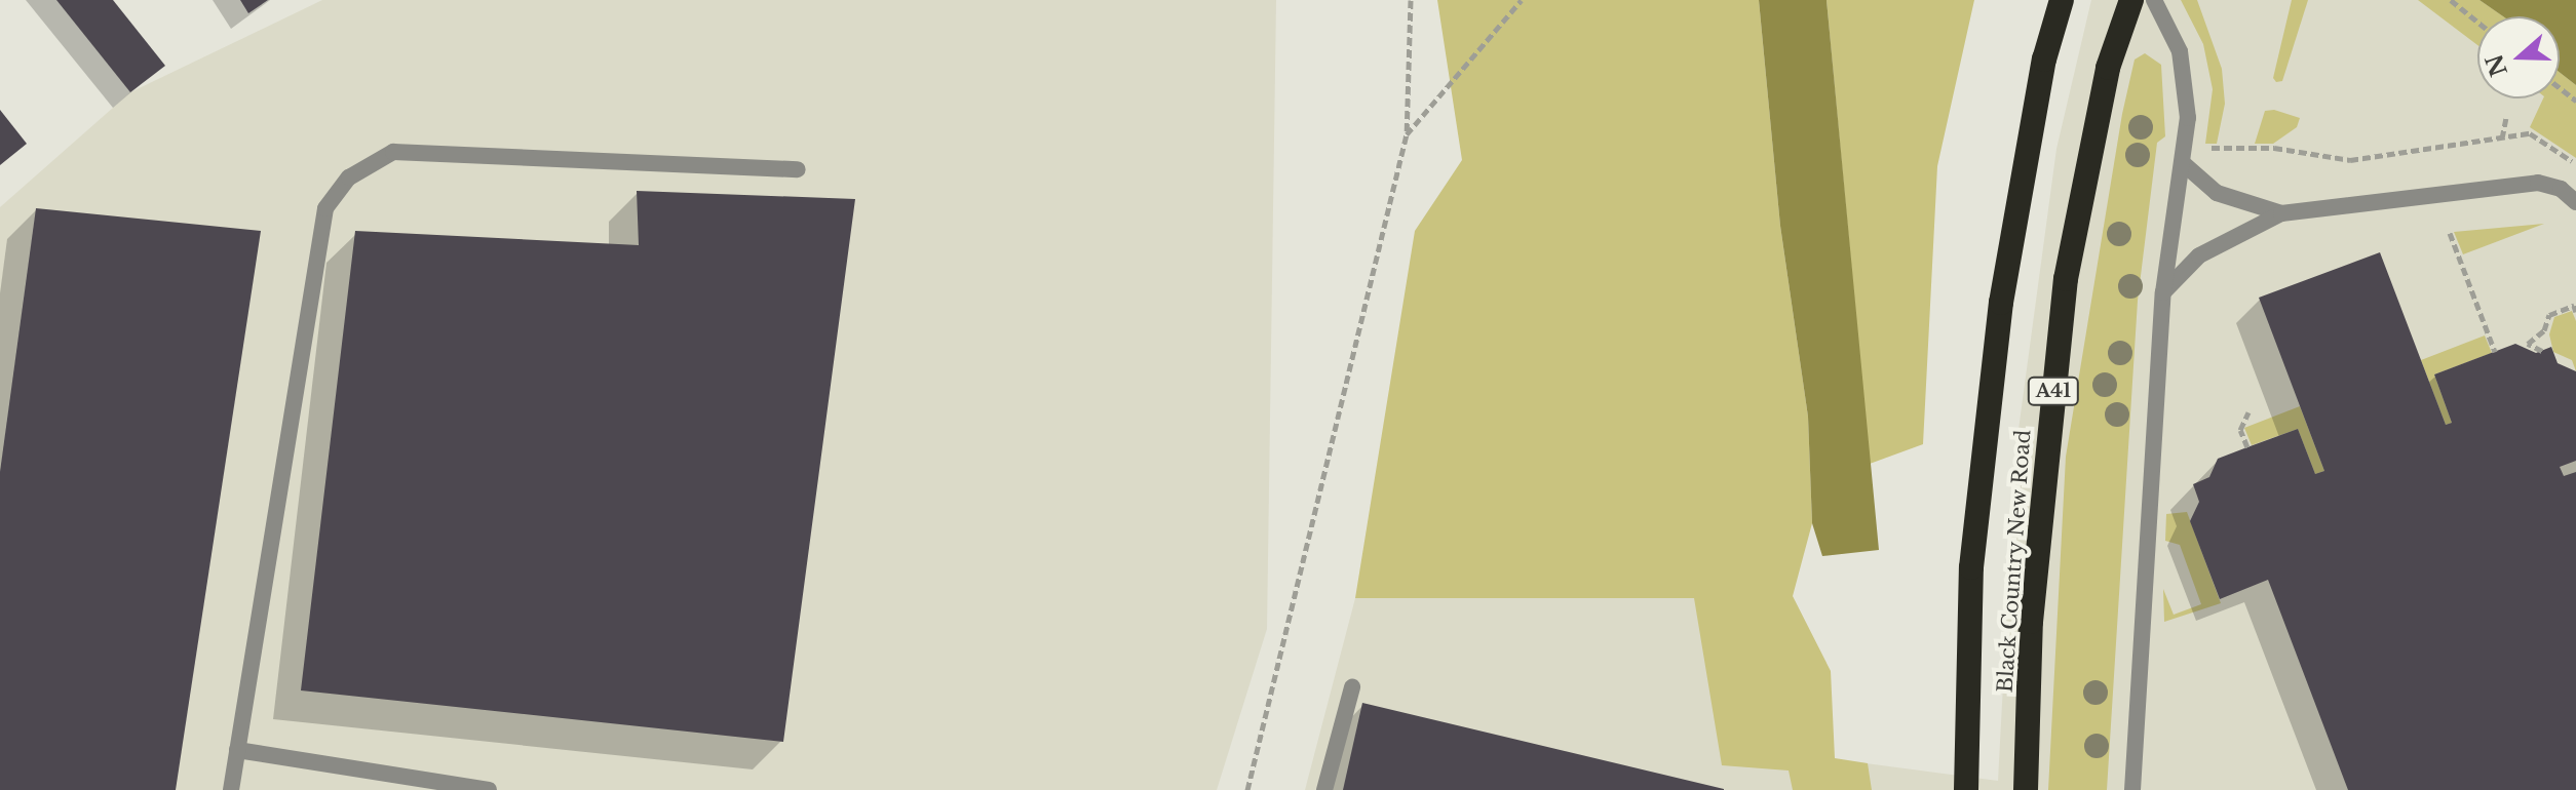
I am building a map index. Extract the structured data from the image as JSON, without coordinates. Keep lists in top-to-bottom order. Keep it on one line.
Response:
{"streets":{"highway":["A41","Black Country New Road"]},"north":"left"}
